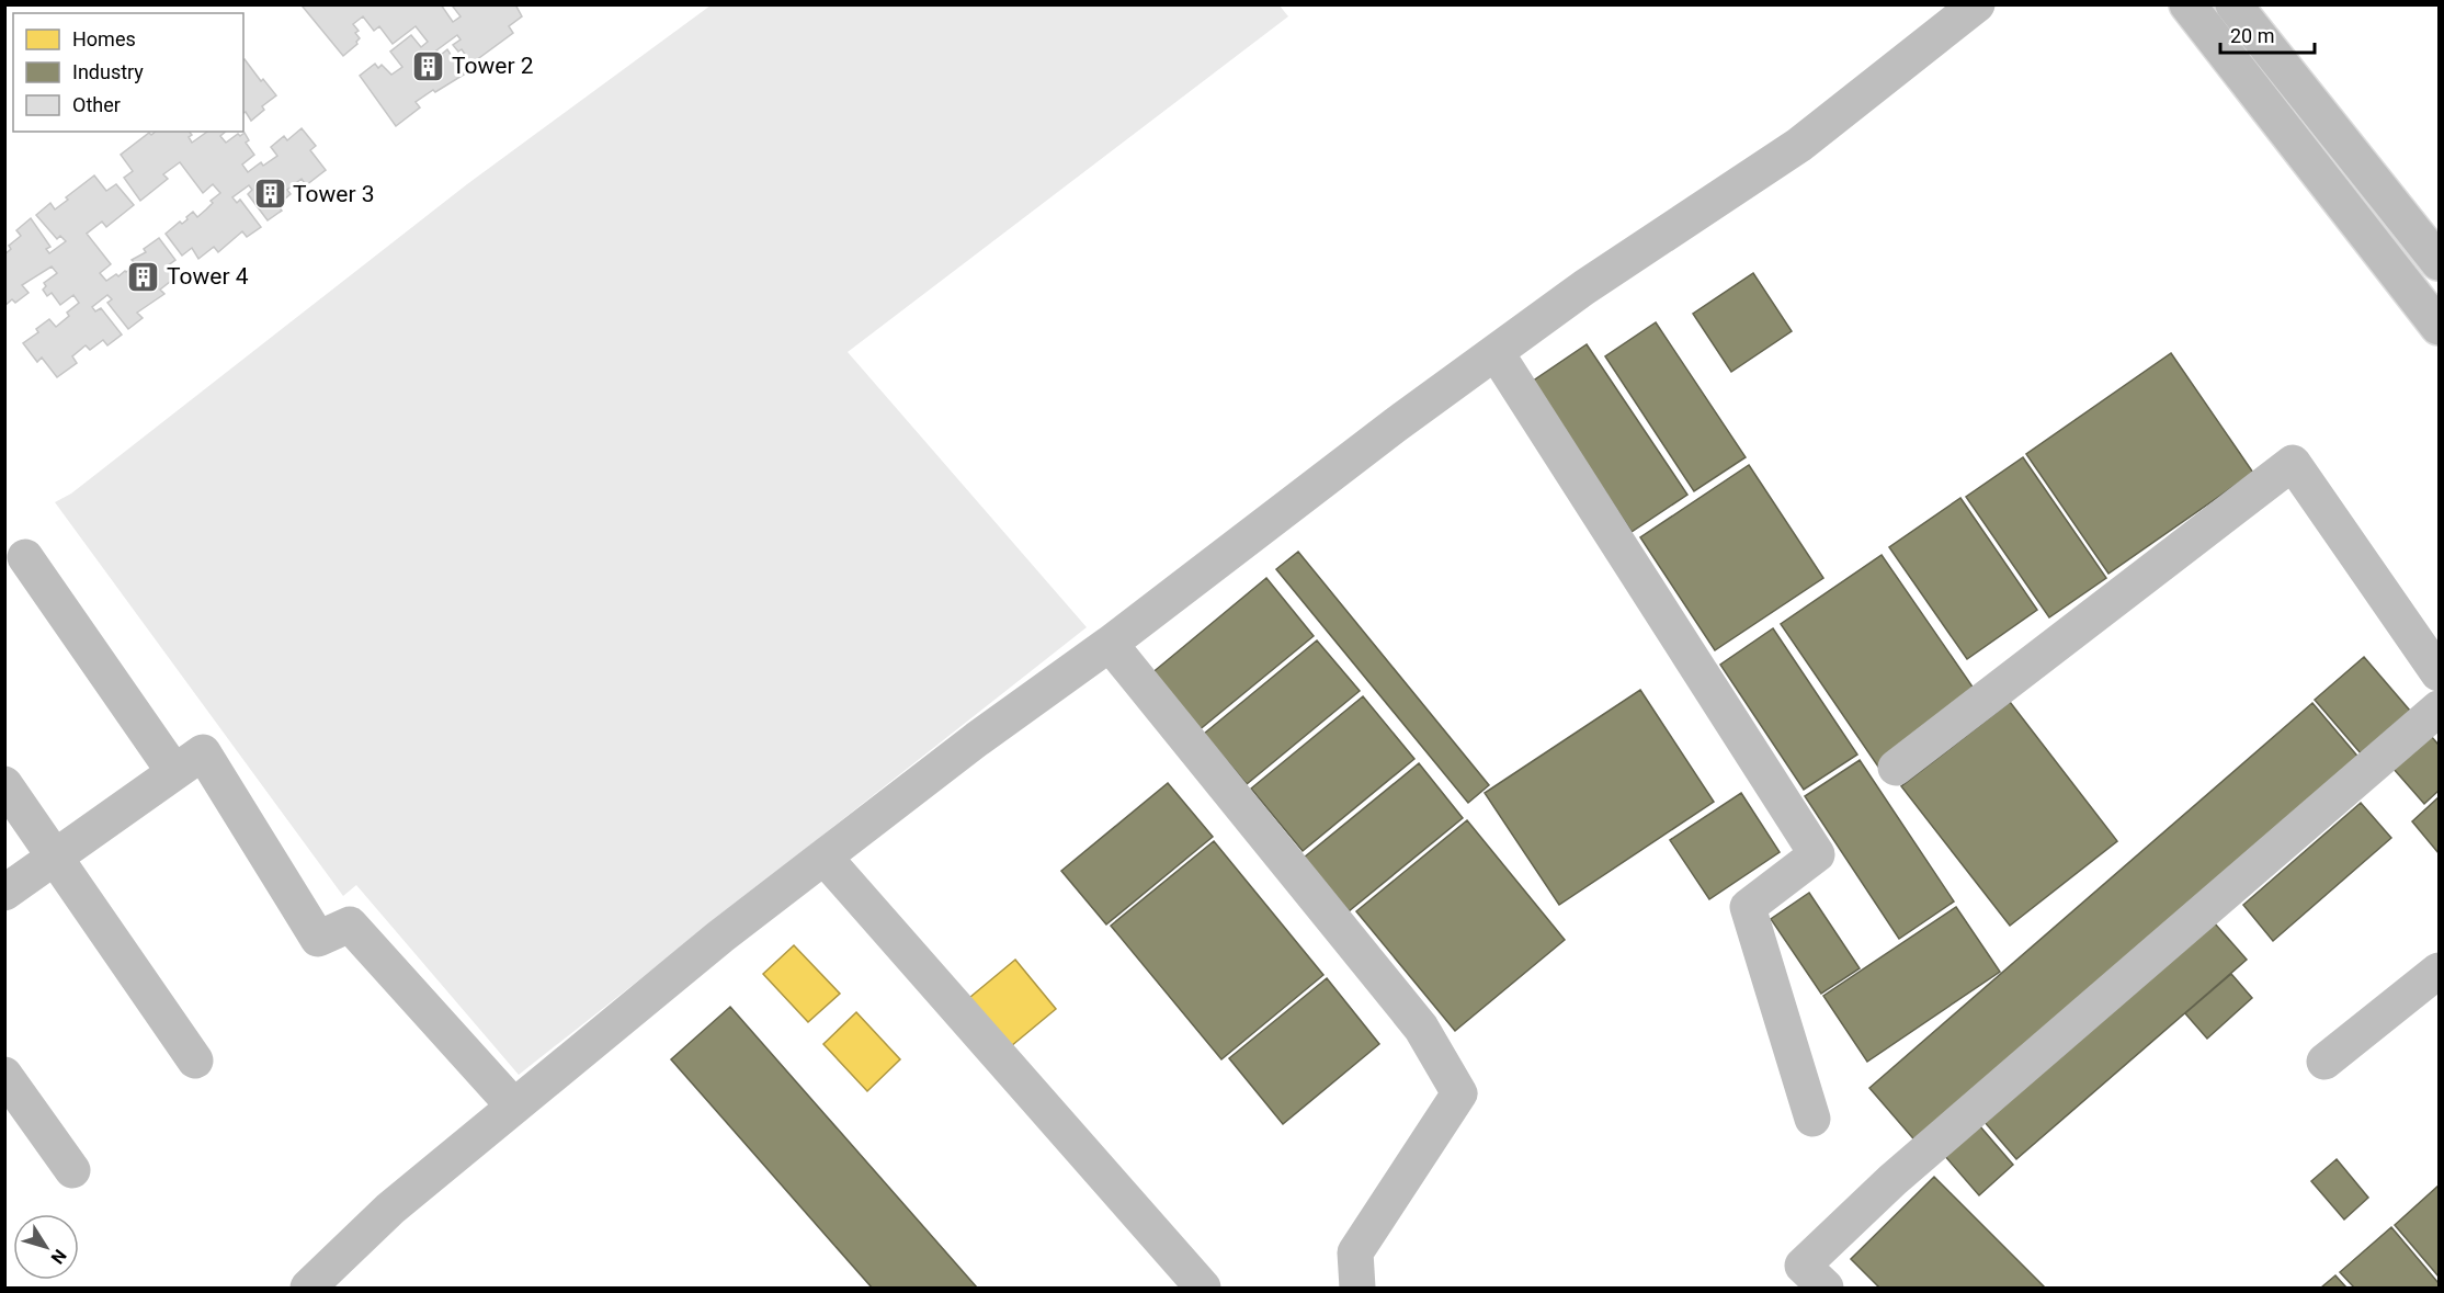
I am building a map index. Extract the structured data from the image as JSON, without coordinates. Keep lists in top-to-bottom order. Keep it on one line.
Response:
{"places":{"building":["Tower 2","Tower 3","Tower 4"]},"legend":["Homes","Industry","Other"],"scale_bar":"20 m","north":"bottom right"}
